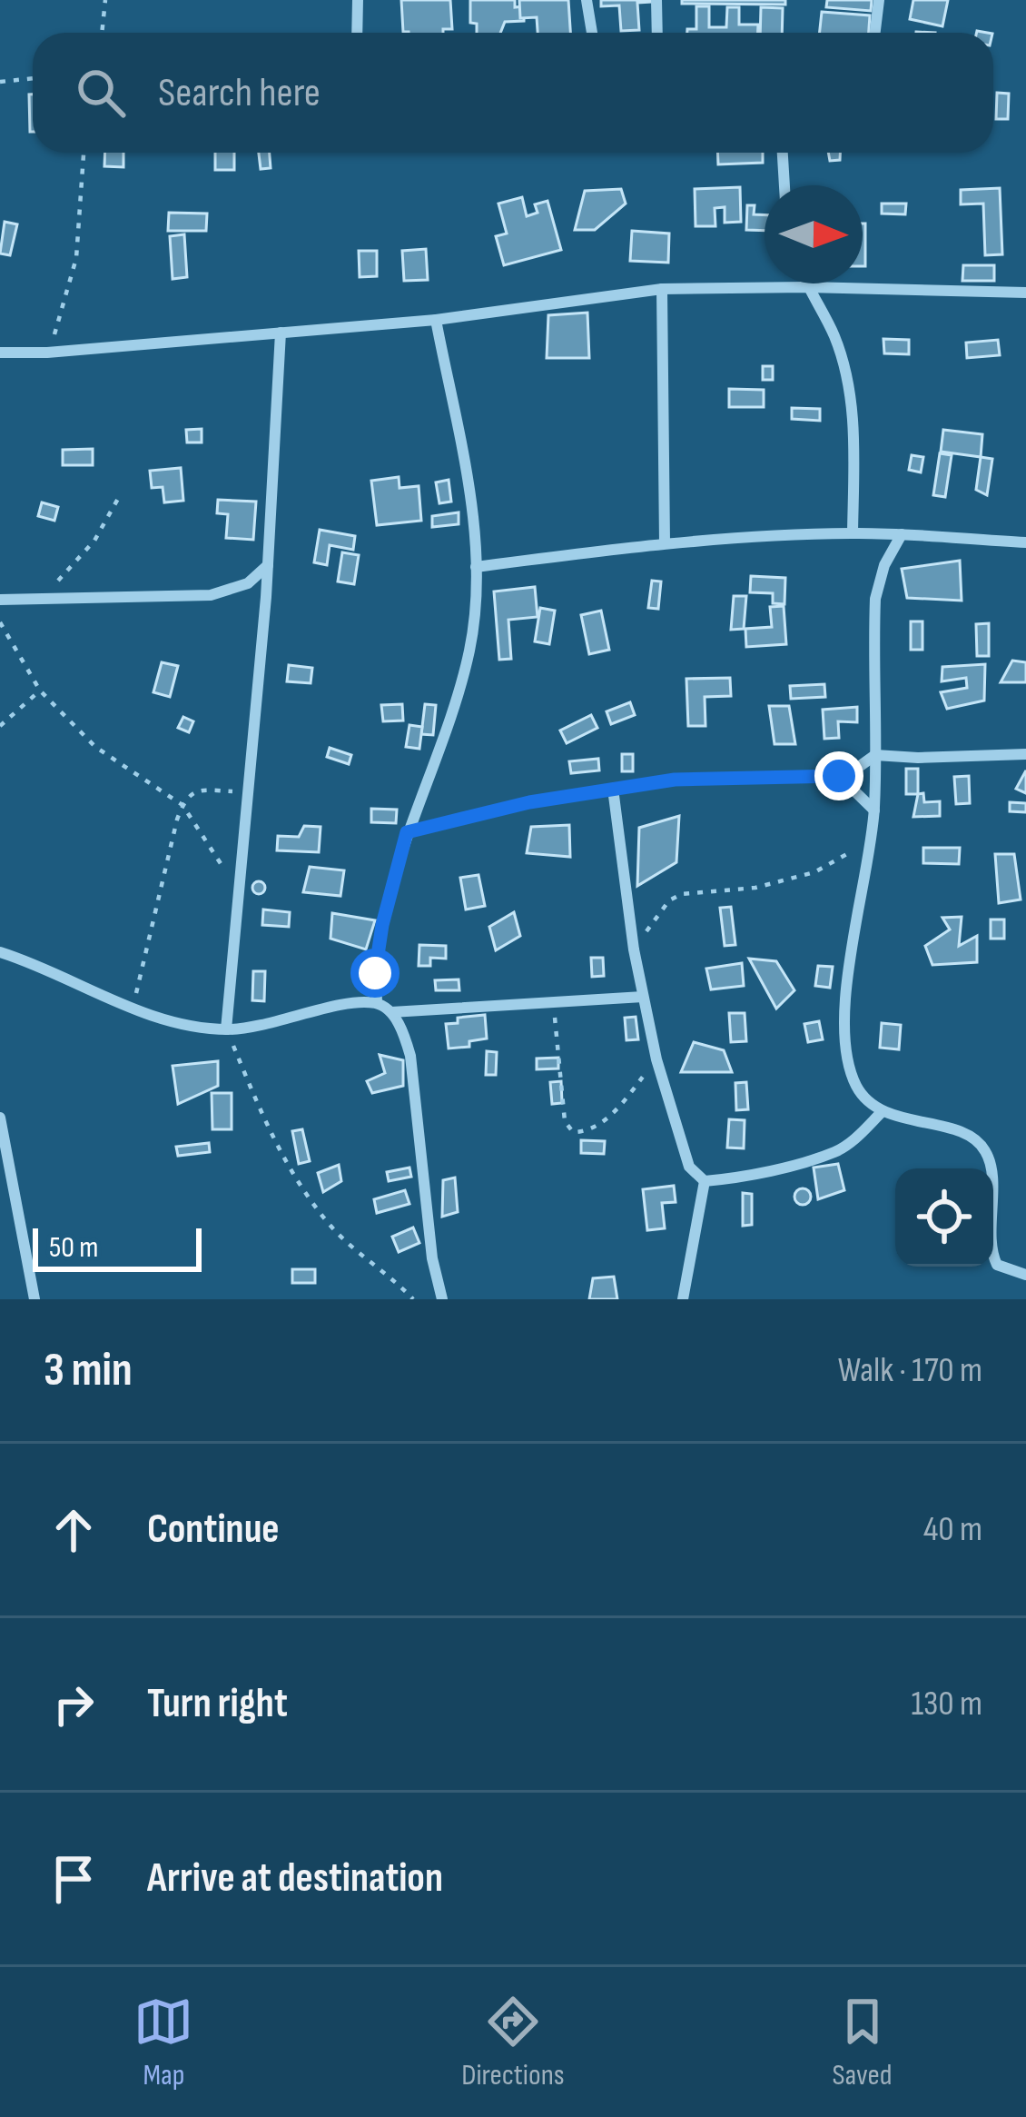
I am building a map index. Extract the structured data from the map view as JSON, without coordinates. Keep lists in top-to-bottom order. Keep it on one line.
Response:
{"scale_bar":"50 m","north":"right","page":{"search":"Search here","scale":"50 m","heading":["3 min","Walk · 170 m"],"list":[["Continue","40 m"],["Turn right","130 m"],"Arrive at destination"],"nav":["Map","Directions","Saved"]}}
